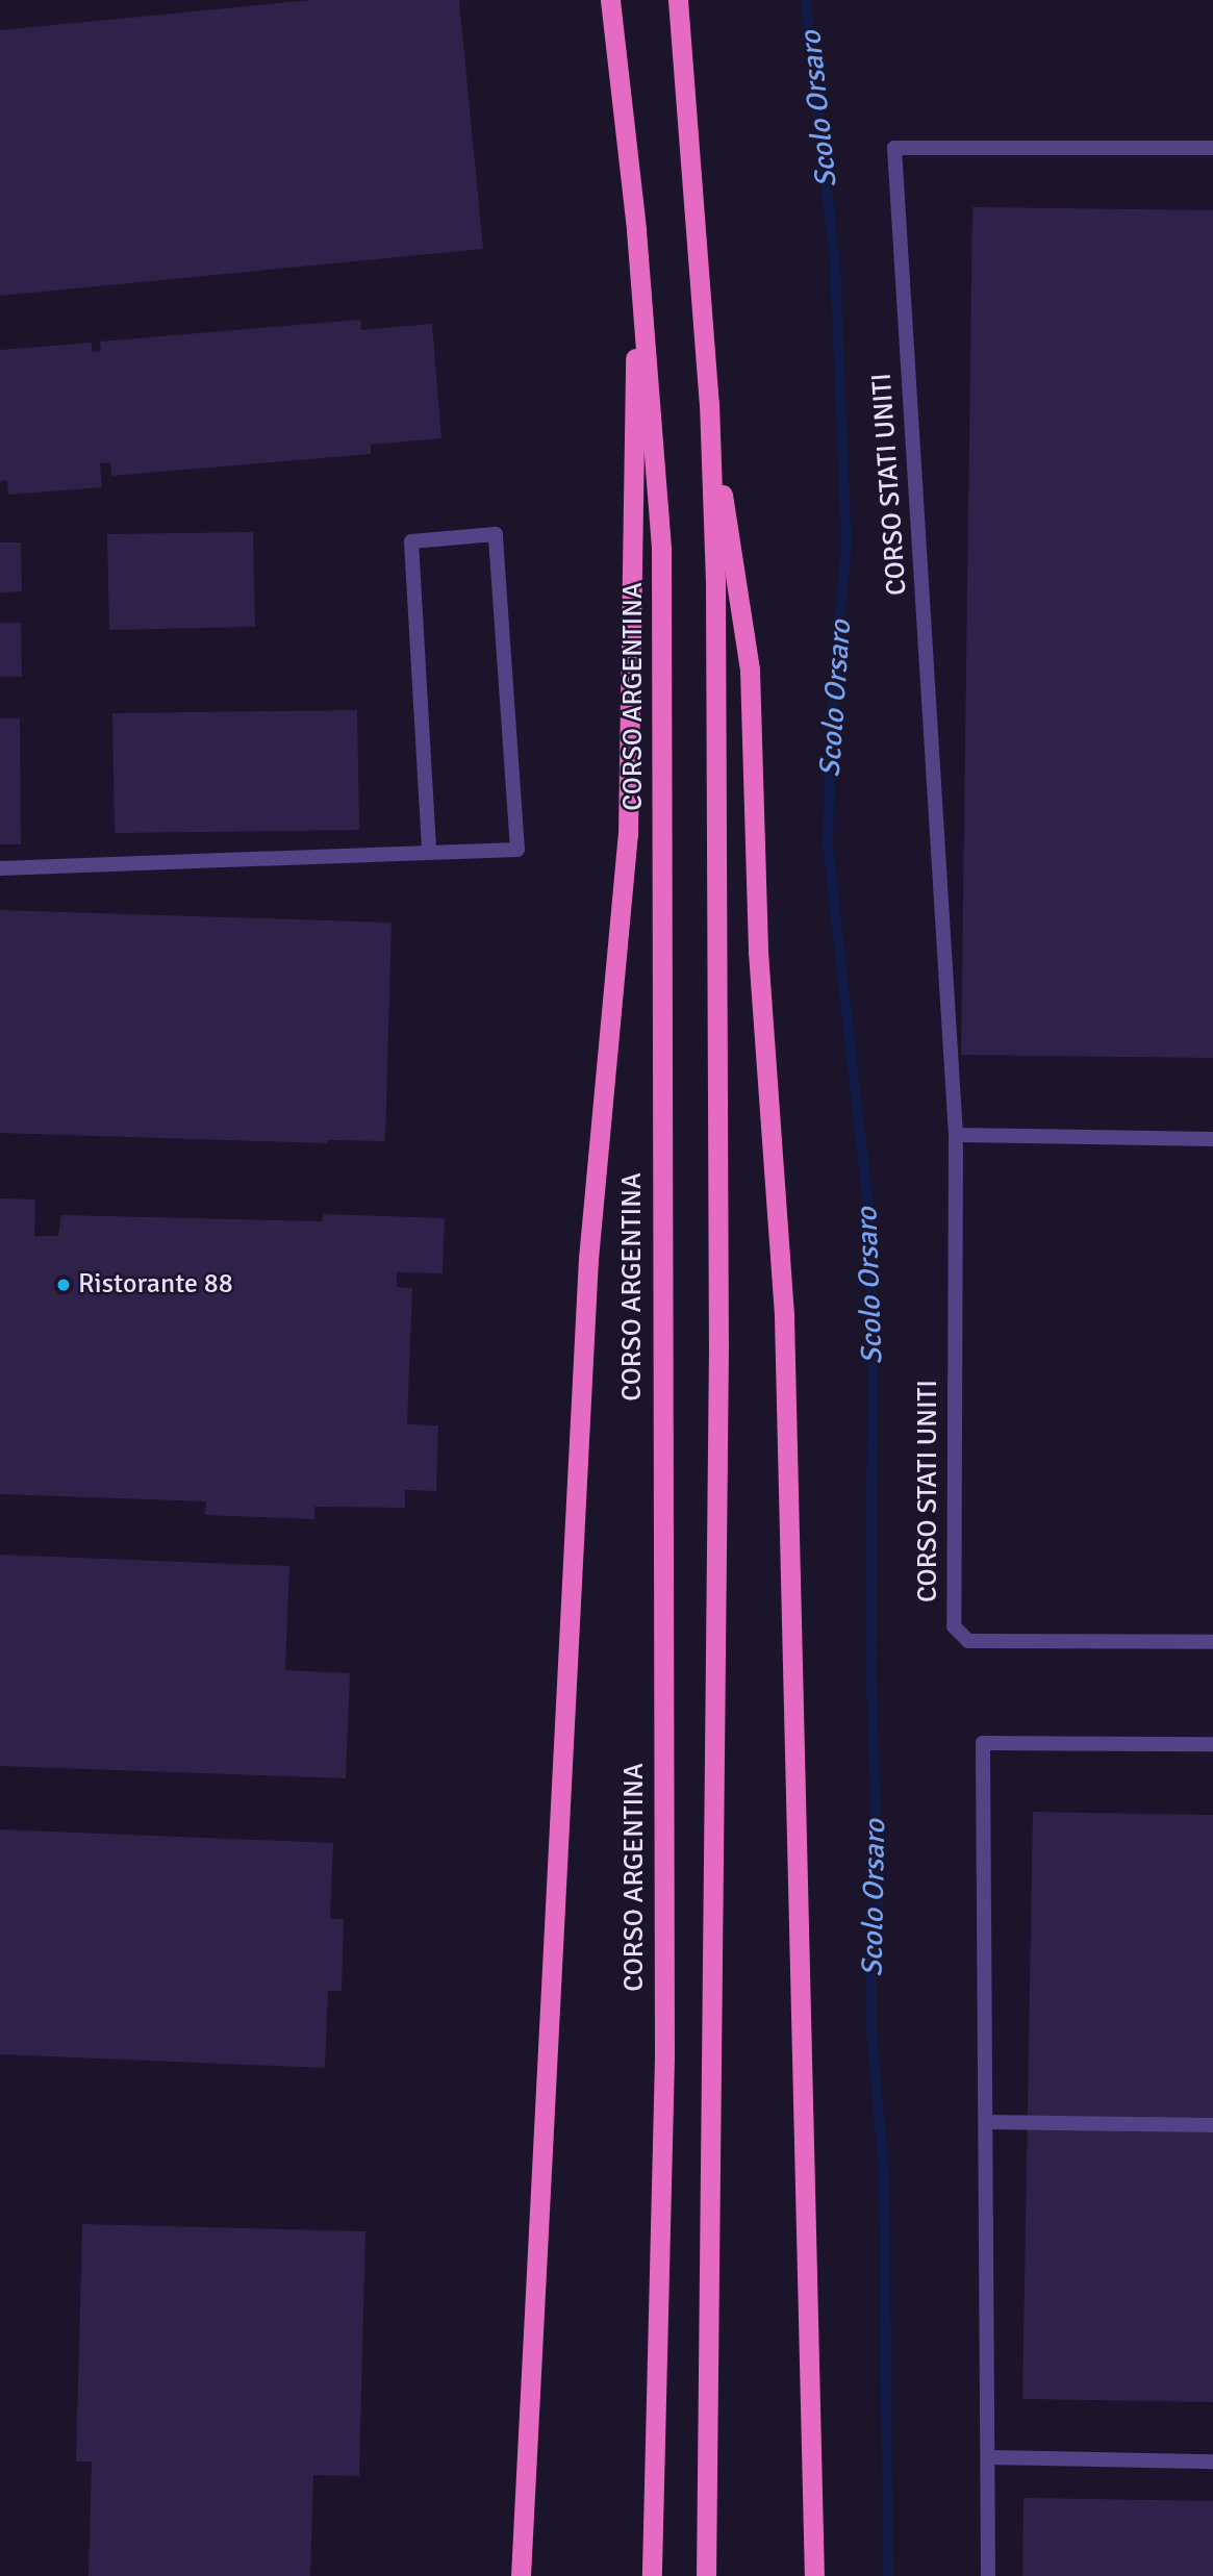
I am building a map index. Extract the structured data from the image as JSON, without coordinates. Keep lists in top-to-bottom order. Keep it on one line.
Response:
{"streets":{"highway":["CORSO ARGENTINA"],"lane":["CORSO STATI UNITI"]},"water":["Scolo Orsaro"],"places":["Ristorante 88"]}
